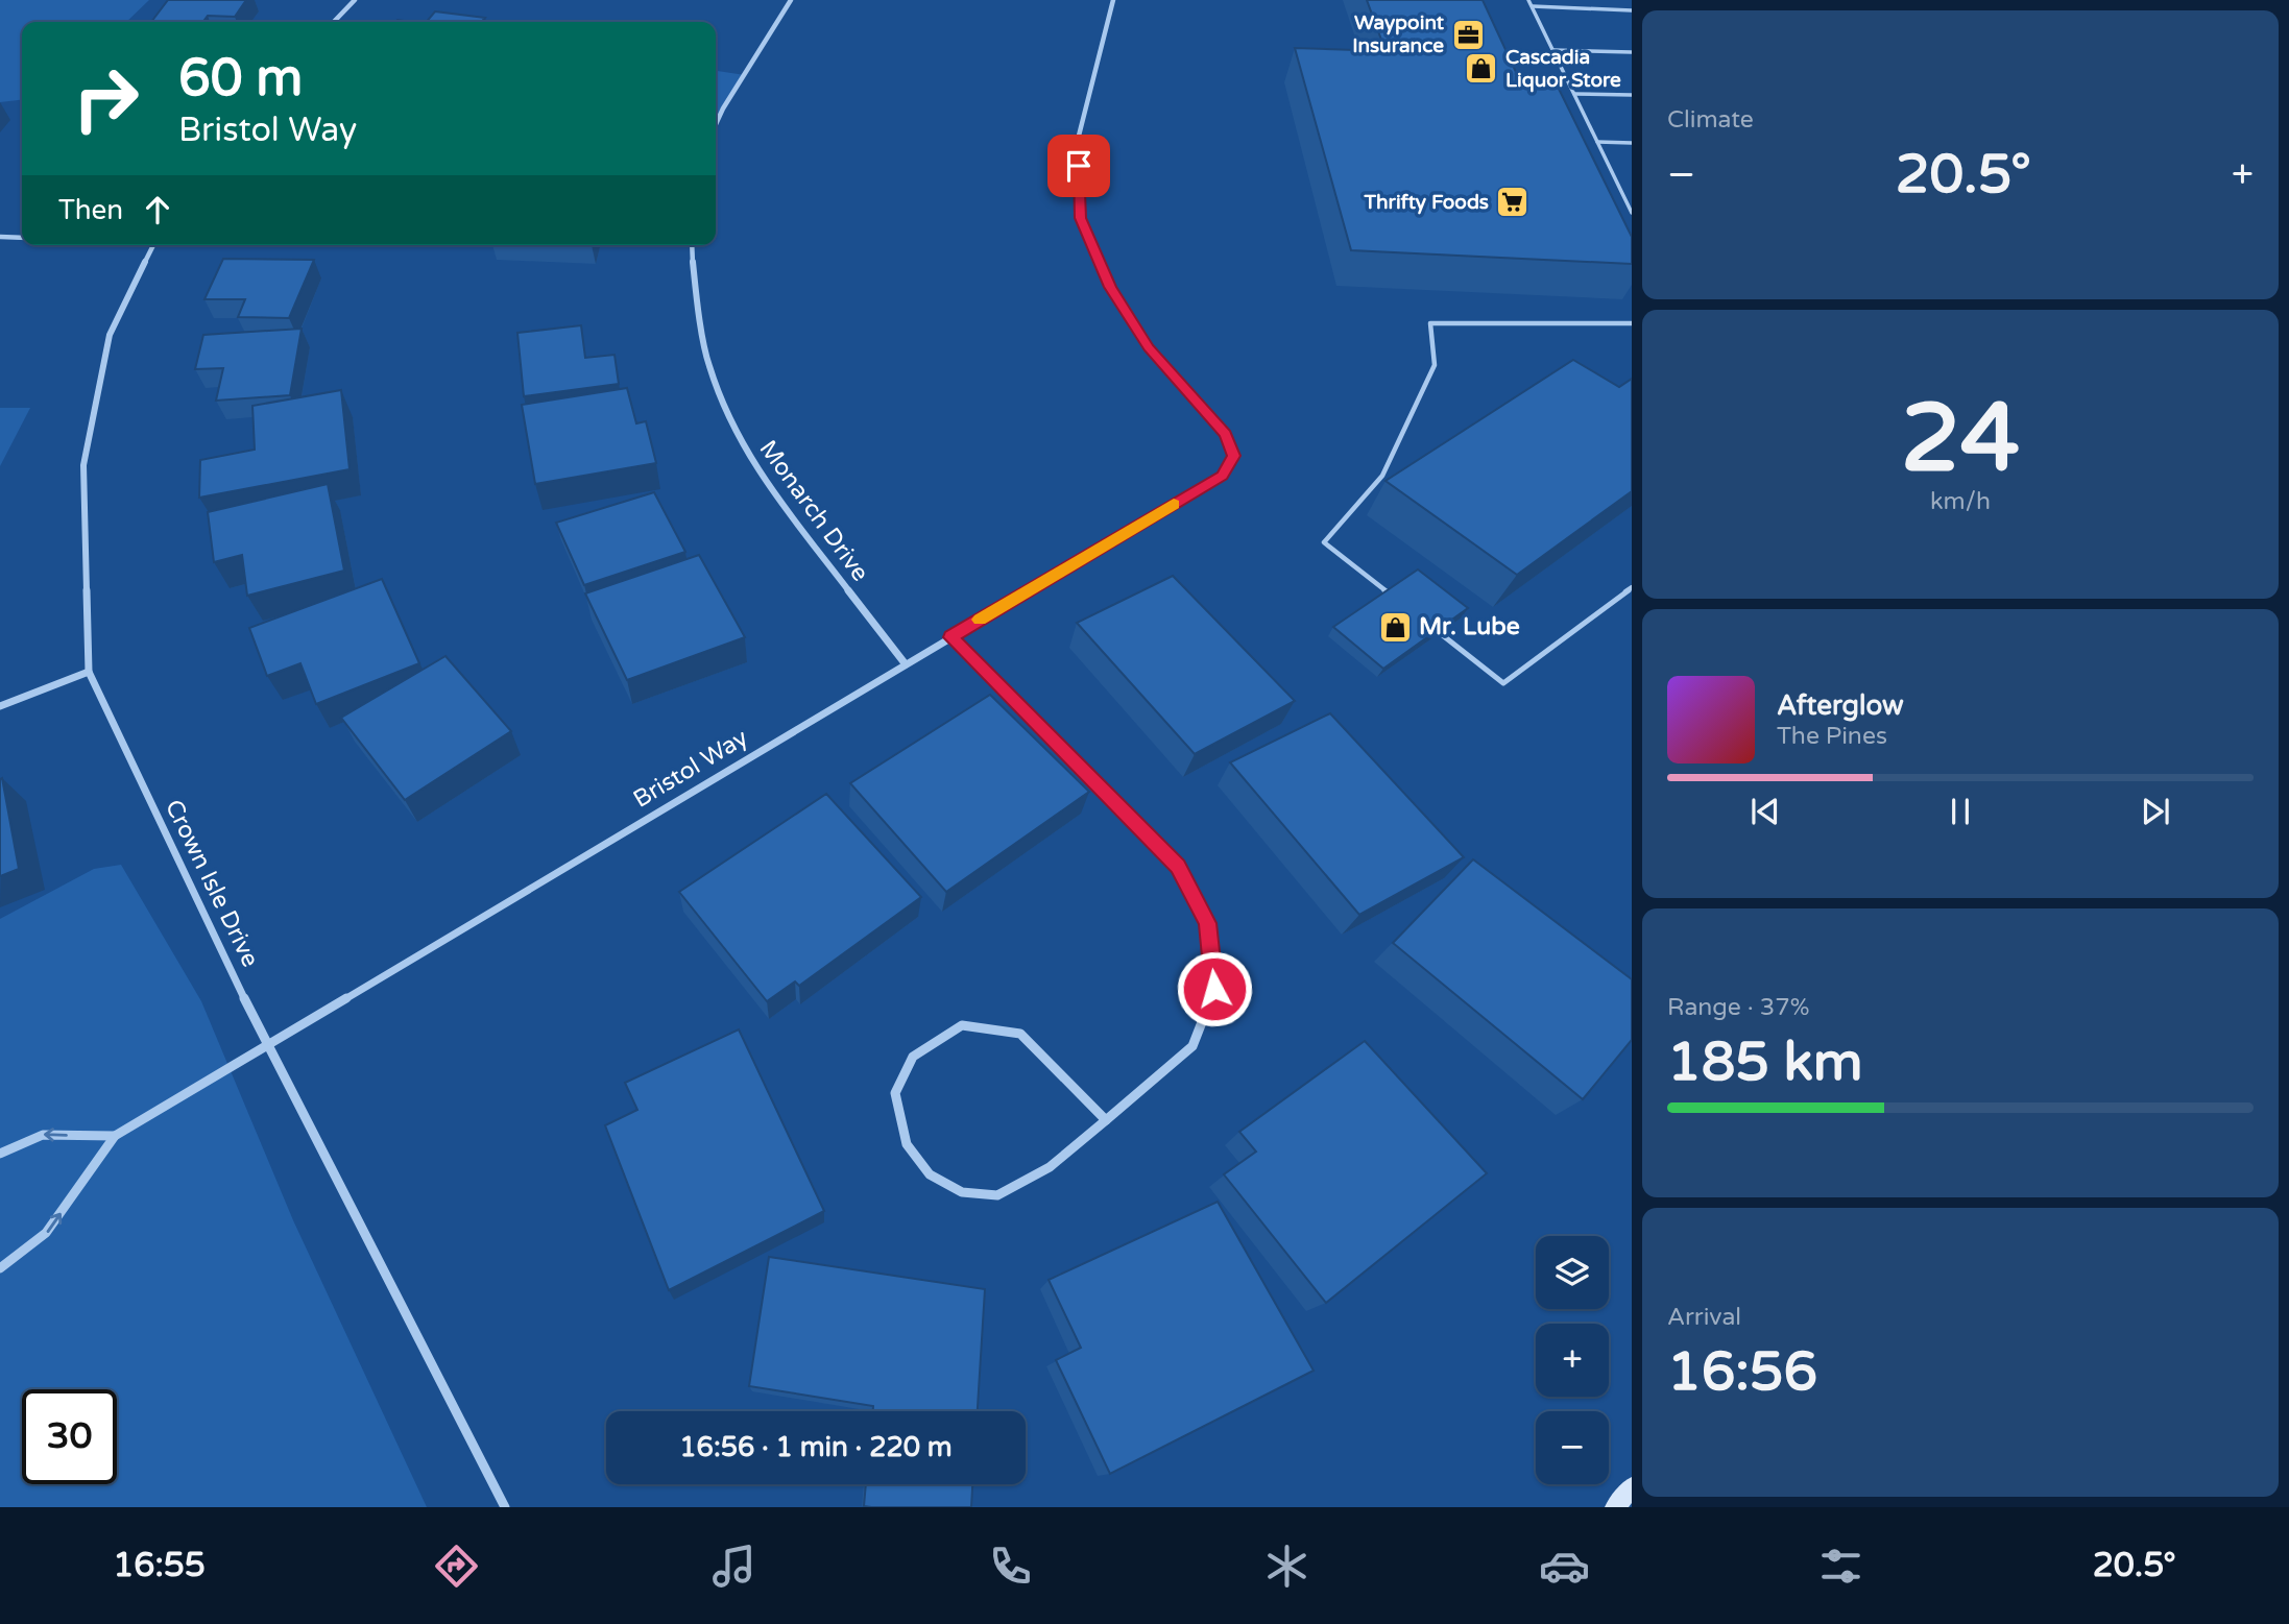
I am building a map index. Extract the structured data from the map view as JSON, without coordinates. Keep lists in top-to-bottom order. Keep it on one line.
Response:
{"streets":{"street":["Monarch Drive","Bristol Way","Crown Isle Drive"]},"crossings":[["Monarch Drive","Bristol Way"],["Bristol Way","Crown Isle Drive"]],"places":{"office":["Waypoint Insurance"],"shop":["Cascadia Liquor Store","Mr. Lube"],"supermarket":["Thrifty Foods"]},"page":{"tile":["Climate",["24","km/h"],["Range · 37%","185 km"],["Arrival","16:56"]],"turn":["60 m","Bristol Way"],"heat":["−","20.5°","+"],"then":"Then","song":["Afterglow","The Pines"],"map_buttons":["+","−"],"limit":"30","trip":"16:56 · 1 min · 220 m","tabs":["16:55","20.5°"]}}
